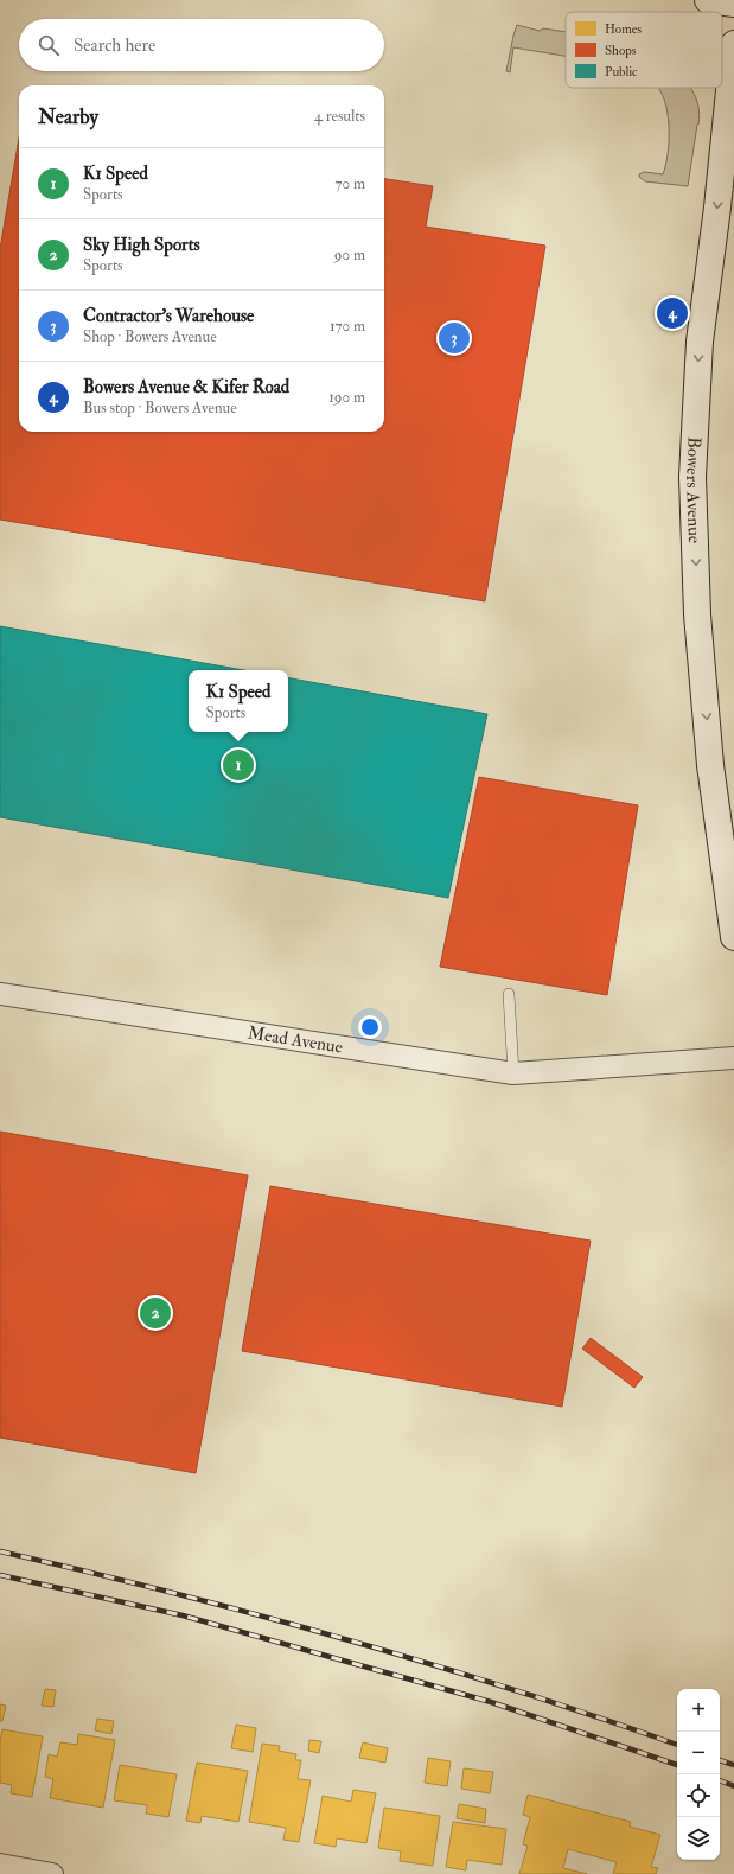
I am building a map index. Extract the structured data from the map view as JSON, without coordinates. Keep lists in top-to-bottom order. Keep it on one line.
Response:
{"streets":{"main road":["Bowers Avenue"],"street":["Mead Avenue"]},"one_way":["Bowers Avenue"],"legend":["Homes","Shops","Public"],"page":{"search":"Search here","heading":["Nearby","4 results"],"list":[{"mark":"1","name":"K1 Speed","note":"Sports","value":"70 m"},{"mark":"2","name":"Sky High Sports","note":"Sports","value":"90 m"},{"mark":"3","name":"Contractor's Warehouse","note":"Shop · Bowers Avenue","value":"170 m"},{"mark":"4","name":"Bowers Avenue & Kifer Road","note":"Bus stop · Bowers Avenue","value":"190 m"}],"pins":["4","3","1","2"],"popup":["K1 Speed","Sports"],"map_buttons":["+","−"]}}
